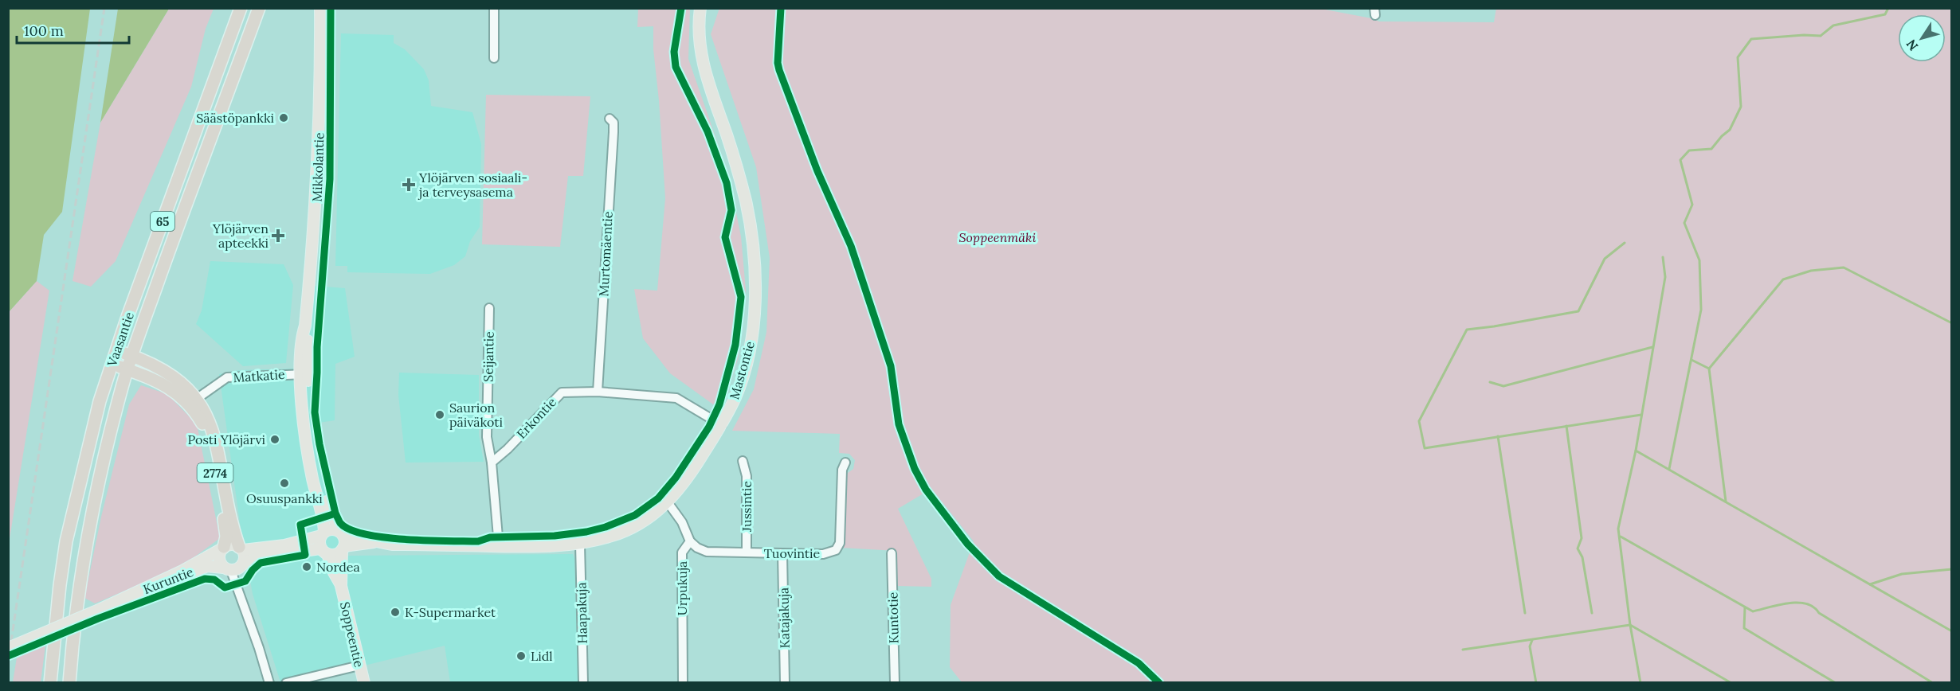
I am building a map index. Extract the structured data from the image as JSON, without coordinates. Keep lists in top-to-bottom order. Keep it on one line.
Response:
{"streets":{"highway":["65","Vaasantie","2774"],"main road":["Mikkolantie","Mastontie","Kuruntie","Soppeentie"],"street":["Murtomäentie","Seijantie","Matkatie","Erkontie","Jussintie","Tuovintie","Urpukuja","Haapakuja","Katajakuja","Kuntotie"]},"crossings":[["Mikkolantie","Mastontie"],["Mikkolantie","Matkatie"],["Mikkolantie","Soppeentie"],["Murtomäentie","Erkontie"],["Vaasantie","2774"],["Seijantie","Erkontie"],["Mastontie","Erkontie"],["Mastontie","Urpukuja"],["Mastontie","Haapakuja"],["Mastontie","Soppeentie"],["Matkatie","2774"],["2774","Kuruntie"],["Jussintie","Tuovintie"],["Tuovintie","Urpukuja"],["Tuovintie","Katajakuja"]],"parks":["Soppeenmäki"],"places":{"other":["Säästöpankki","Saurion päiväkoti","Posti Ylöjärvi","Osuuspankki","Nordea","K-Supermarket","Lidl"],"health":["Ylöjärven sosiaali- ja terveysasema","Ylöjärven apteekki"]},"scale_bar":"100 m","north":"bottom left"}
